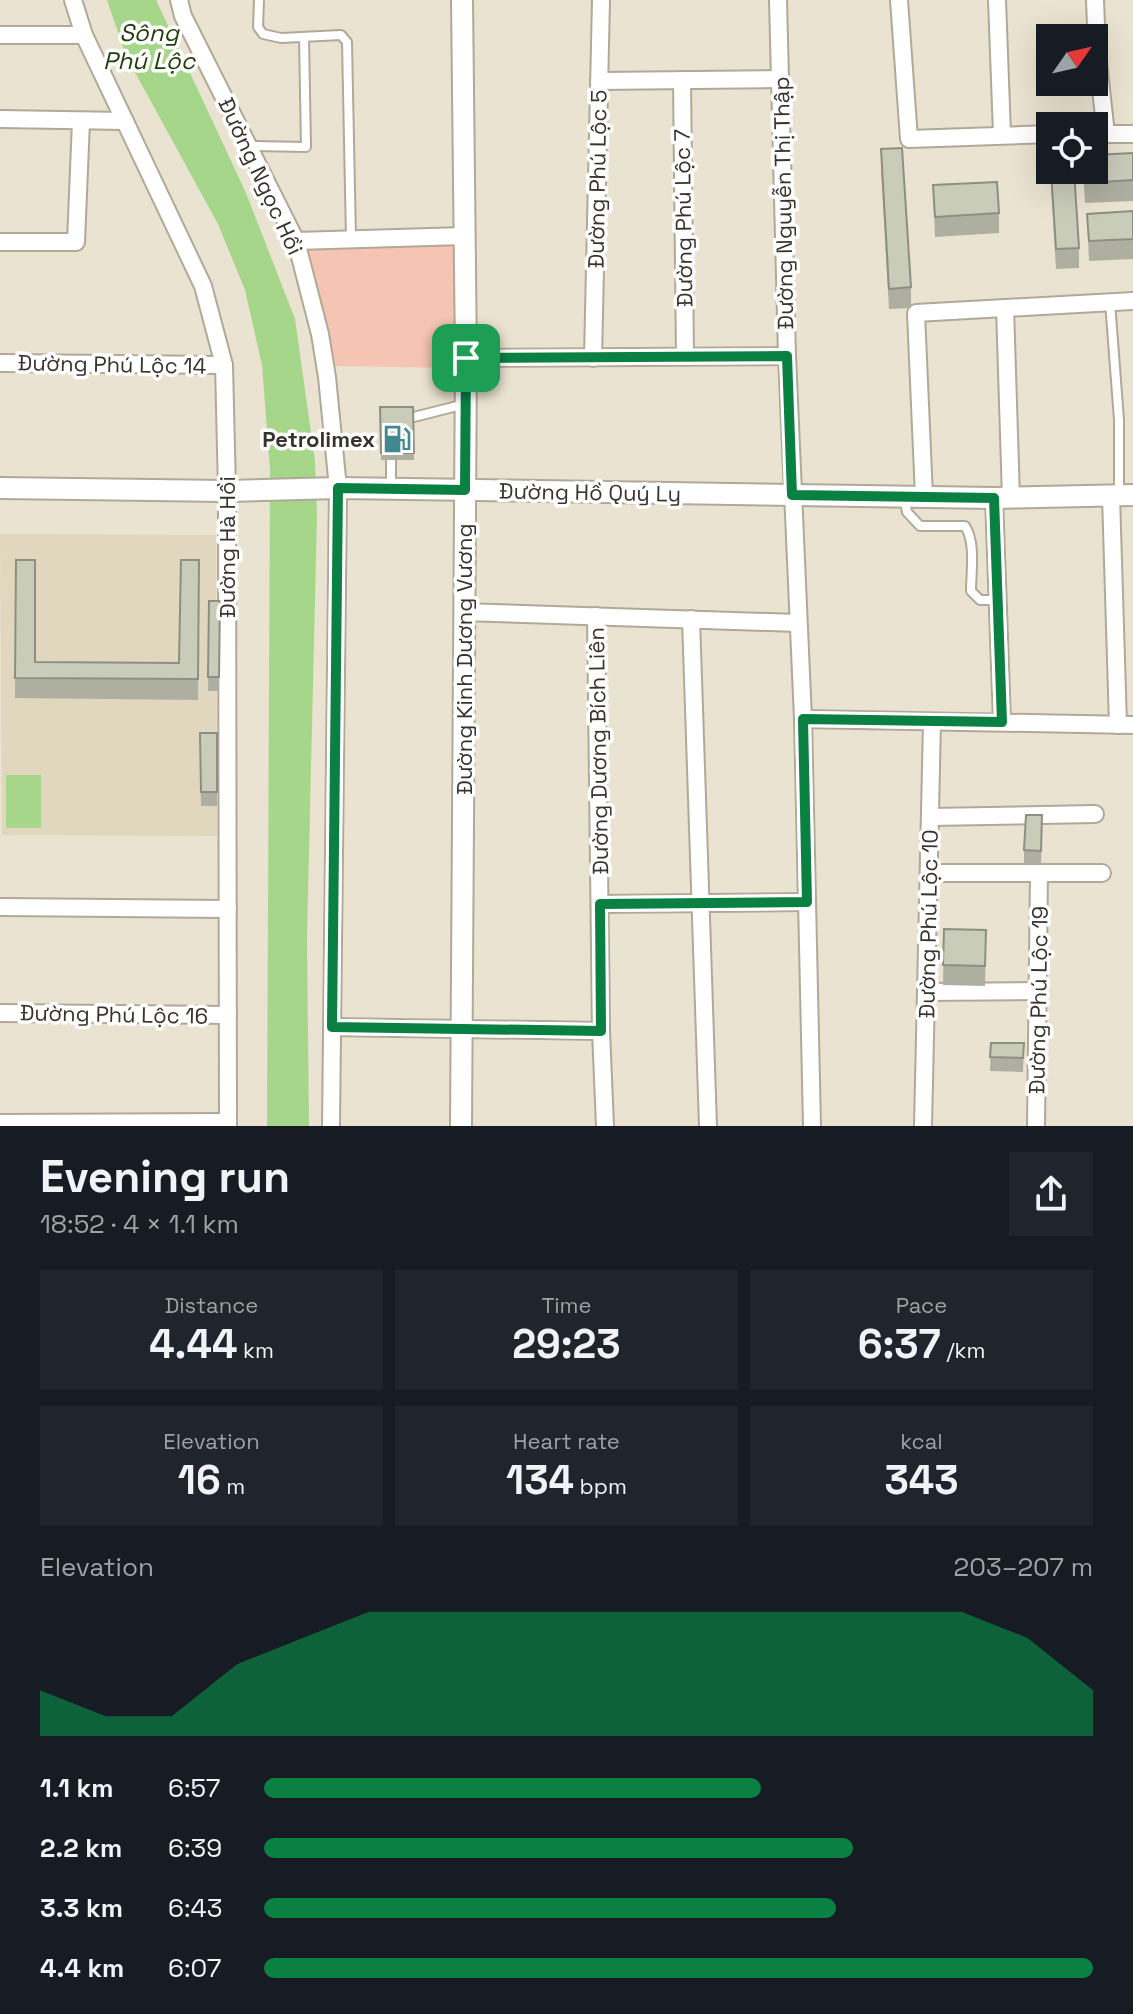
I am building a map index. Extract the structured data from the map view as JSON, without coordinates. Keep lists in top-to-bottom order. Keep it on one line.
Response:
{"streets":{"street":["Đường Ngọc Hồi","Đường Phú Lộc 5","Đường Nguyễn Thị Thập","Đường Phú Lộc 7","Đường Phú Lộc 14","Đường Hồ Quý Ly","Đường Hà Hồi","Đường Kinh Dương Vương","Đường Dương Bích Liên","Đường Phú Lộc 10","Đường Phú Lộc 19","Đường Phú Lộc 16"]},"crossings":[["Đường Ngọc Hồi","Đường Hồ Quý Ly"],["Đường Nguyễn Thị Thập","Đường Hồ Quý Ly"],["Đường Phú Lộc 14","Đường Hà Hồi"],["Đường Hồ Quý Ly","Đường Hà Hồi"],["Đường Hồ Quý Ly","Đường Kinh Dương Vương"],["Đường Hà Hồi","Đường Phú Lộc 16"],["Đường Phú Lộc 10","Đường Phú Lộc 19"]],"water":["Sông Phú Lộc"],"places":{"fuel station":["Petrolimex"]},"north":"top right","page":{"heading":["Evening run","18:52 · 4 × 1.1 km"],"stats":[["Distance","4.44 km"],["Time","29:23"],["Pace","6:37 /km"],["Elevation","16 m"],["Heart rate","134 bpm"],["kcal","343"]],"chart":["Elevation","203–207 m"],"list":[{"name":"1.1 km","note":"6:57"},{"name":"2.2 km","note":"6:39"},{"name":"3.3 km","note":"6:43"},{"name":"4.4 km","note":"6:07"}]}}
